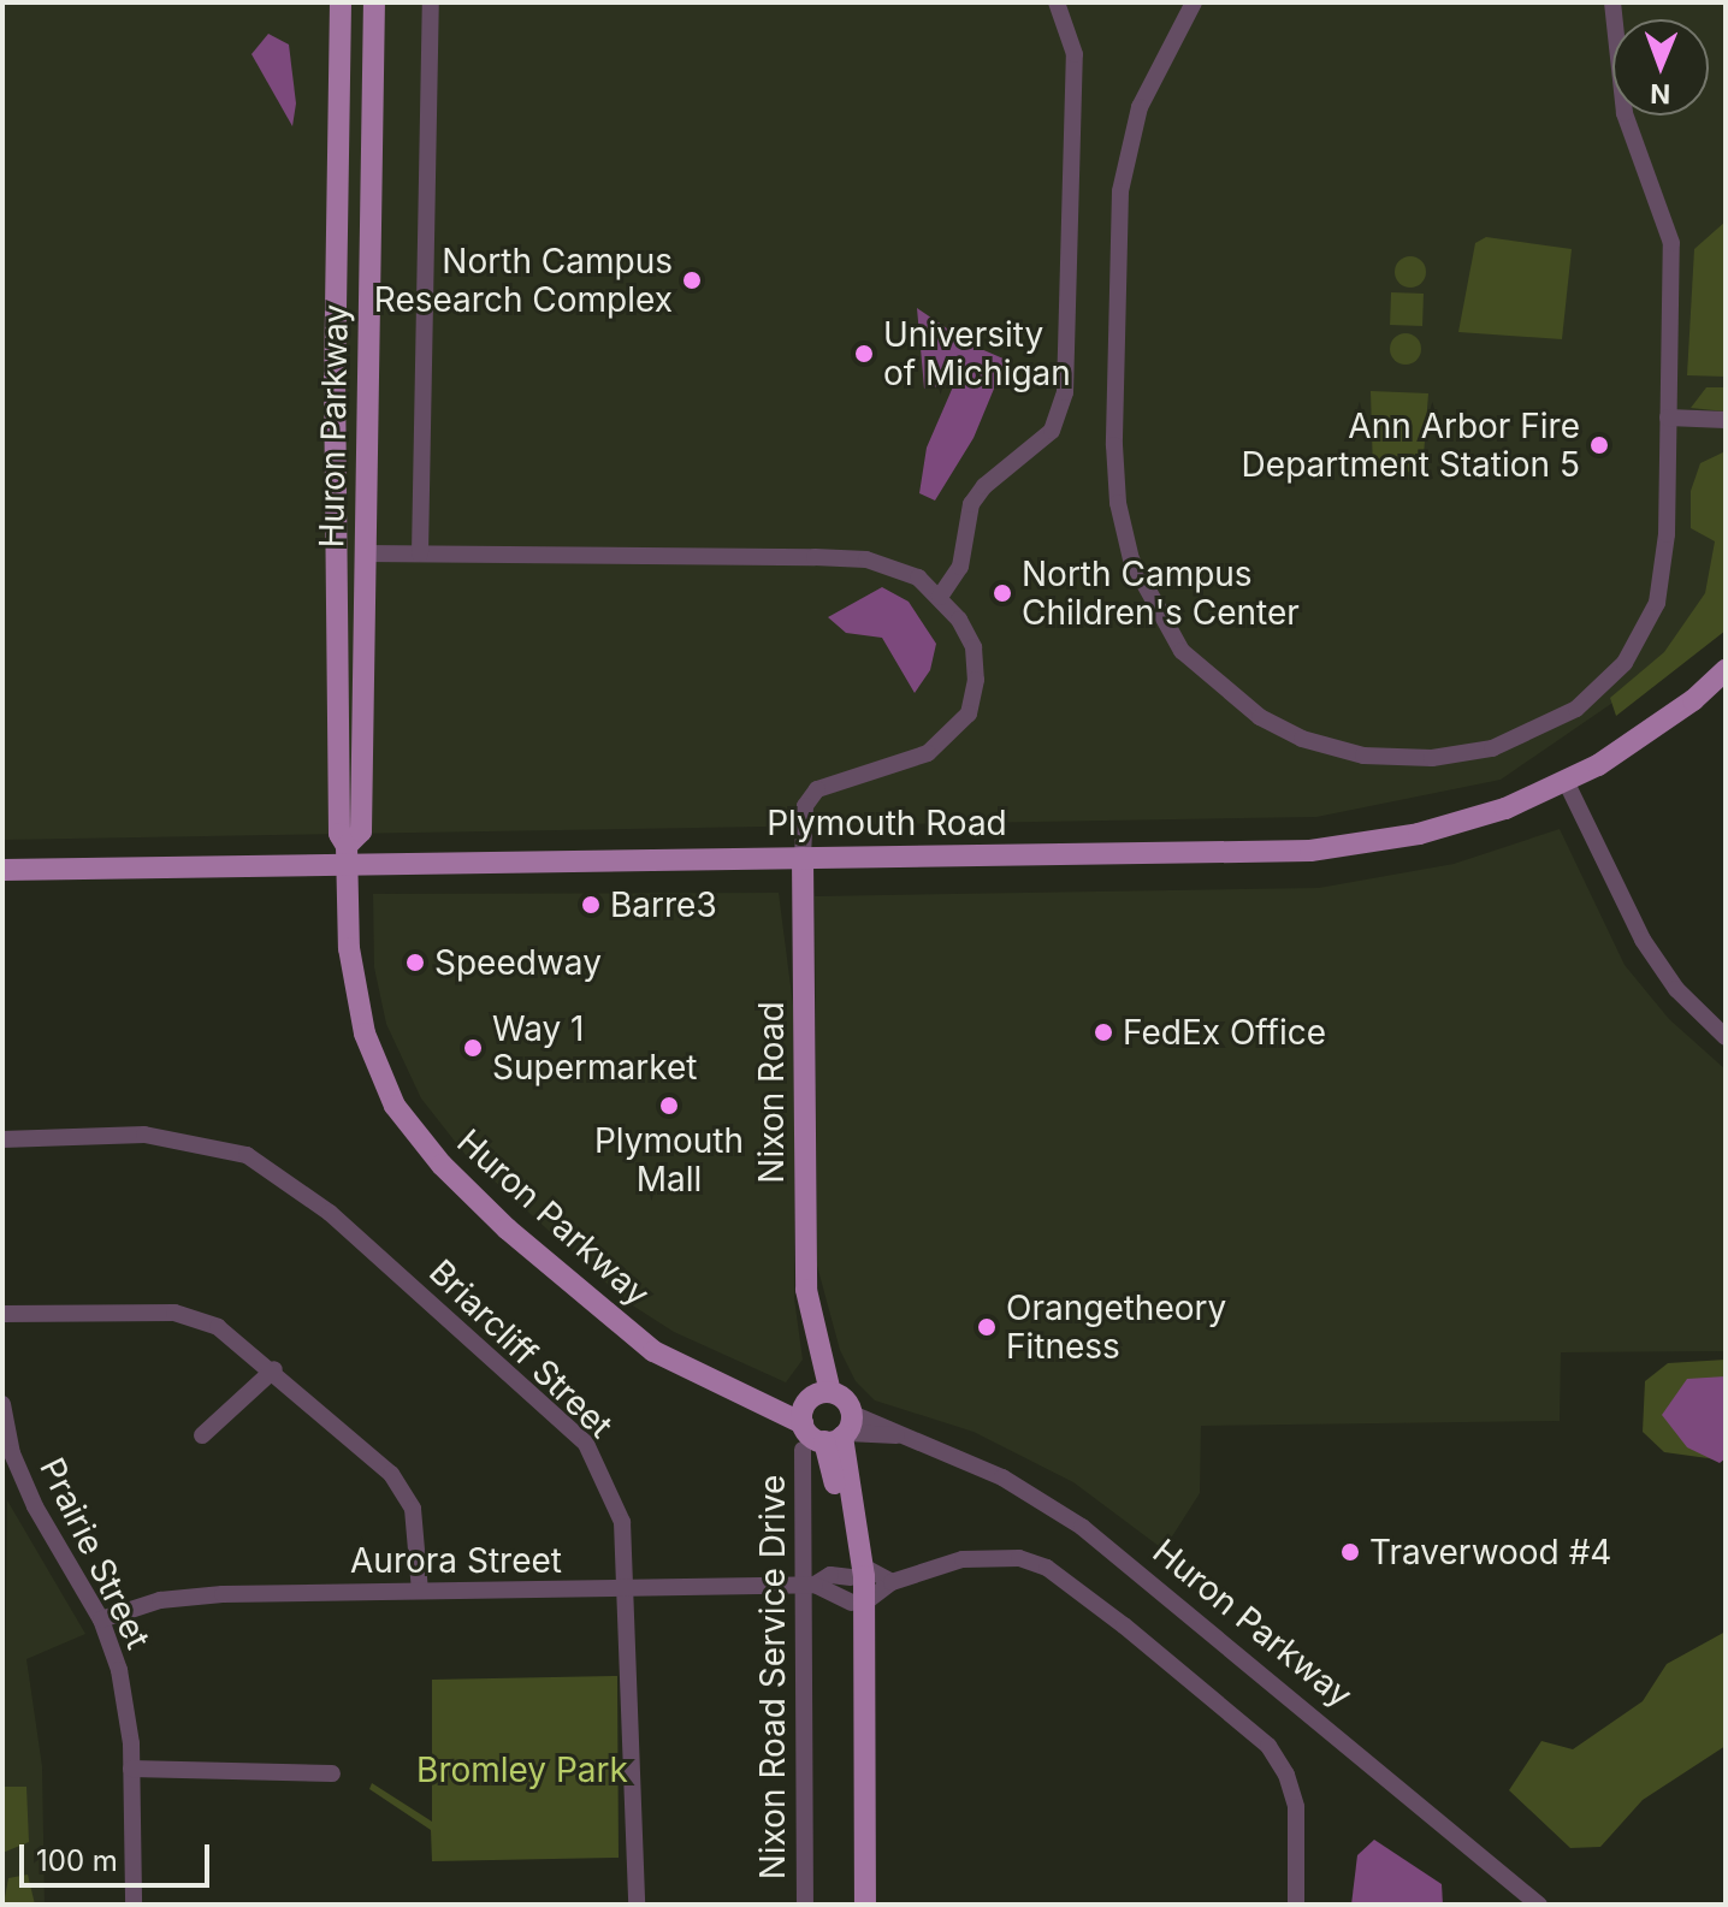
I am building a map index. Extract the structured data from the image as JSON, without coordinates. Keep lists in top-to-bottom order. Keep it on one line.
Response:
{"streets":{"main road":["Huron Parkway","Plymouth Road","Nixon Road"],"street":["Briarcliff Street","Prairie Street","Aurora Street","Nixon Road Service Drive"]},"crossings":[["Huron Parkway","Plymouth Road"],["Huron Parkway","Nixon Road"],["Plymouth Road","Nixon Road"],["Briarcliff Street","Aurora Street"],["Prairie Street","Aurora Street"],["Aurora Street","Nixon Road Service Drive"]],"parks":["Bromley Park"],"places":["North Campus Research Complex","University of Michigan","Ann Arbor Fire Department Station 5","North Campus Children's Center","Barre3","Speedway","FedEx Office","Way 1 Supermarket","Plymouth Mall","Orangetheory Fitness","Traverwood #4"],"scale_bar":"100 m","north":"bottom"}
